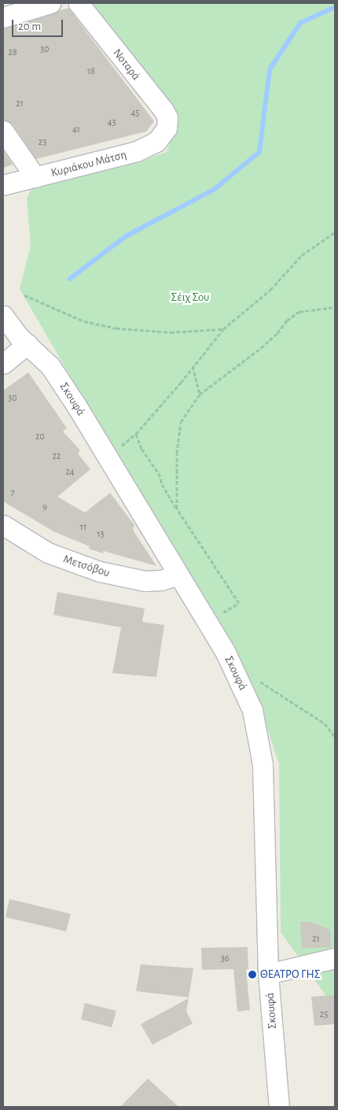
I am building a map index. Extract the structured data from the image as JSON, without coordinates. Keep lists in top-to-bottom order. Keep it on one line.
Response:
{"streets":{"street":["Νοταρά","Κυριάκου Μάτση","Σκουφά","Μετσόβου"]},"crossings":[["Νοταρά","Κυριάκου Μάτση"],["Σκουφά","Μετσόβου"]],"parks":["Σέιχ Σου"],"places":["ΘΕΑΤΡΟ ΓΗΣ"],"house_numbers":["30","28","18","21","45","43","41","23","30","20","22","24","7","9","11","13","21","36","25"],"scale_bar":"20 m"}
